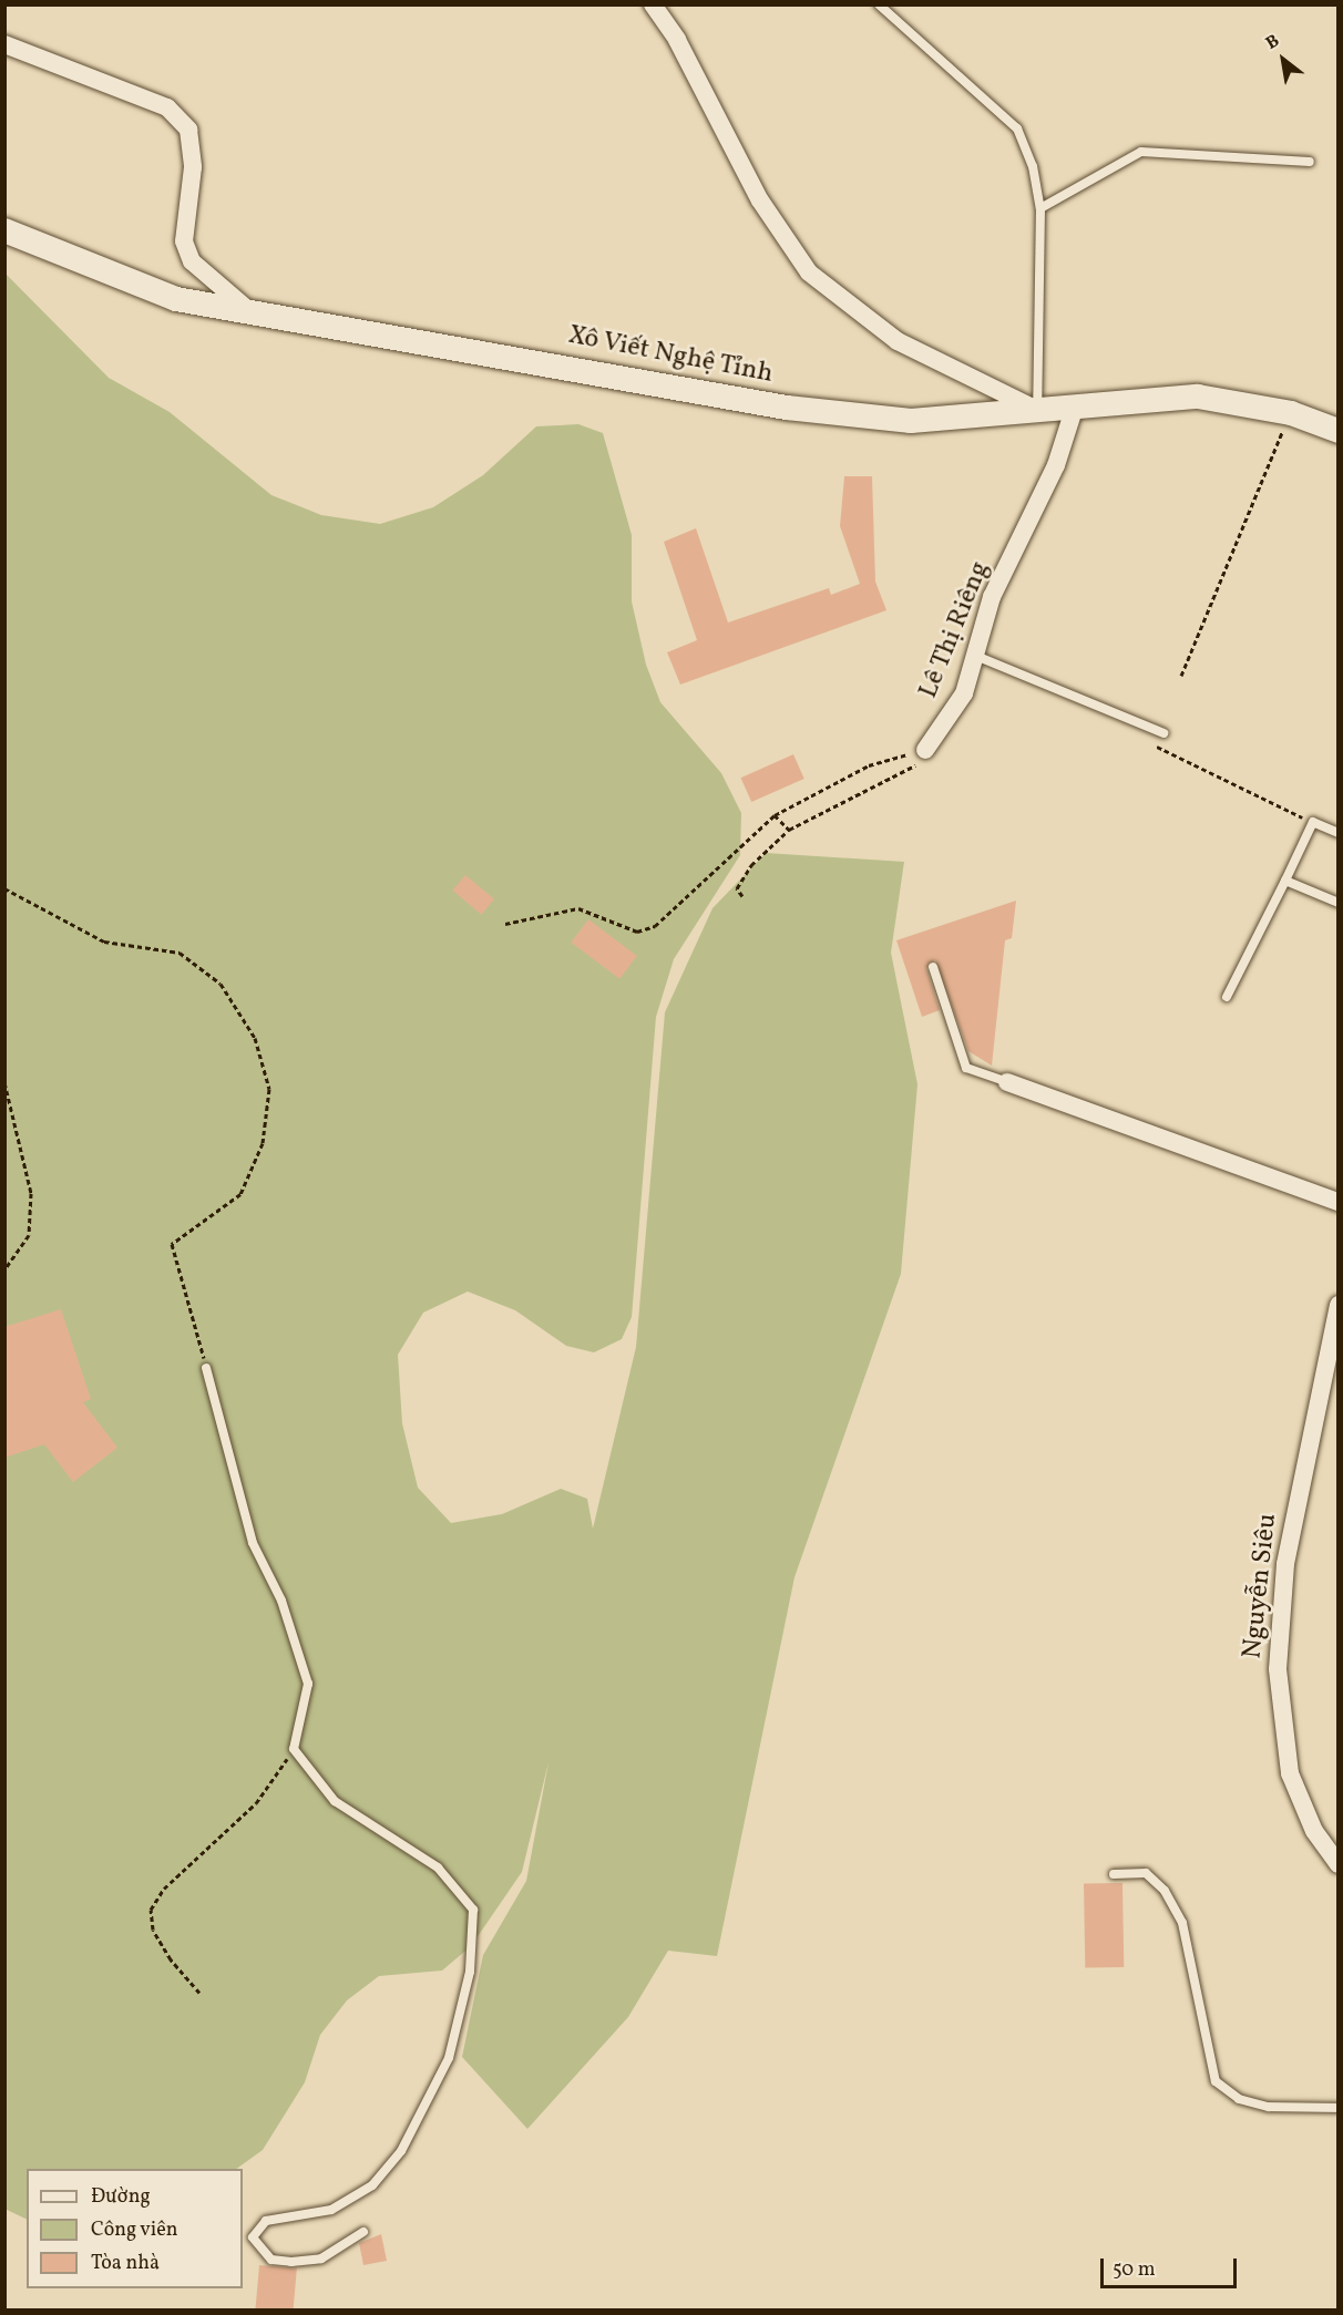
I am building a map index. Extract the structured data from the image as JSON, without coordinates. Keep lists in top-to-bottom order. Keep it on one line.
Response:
{"streets":{"main road":["Xô Viết Nghệ Tỉnh"],"street":["Lê Thị Riêng","Nguyễn Siêu"]},"crossings":[["Xô Viết Nghệ Tỉnh","Lê Thị Riêng"]],"legend":["Đường","Công viên","Tòa nhà"],"scale_bar":"50 m","north":"top left"}
